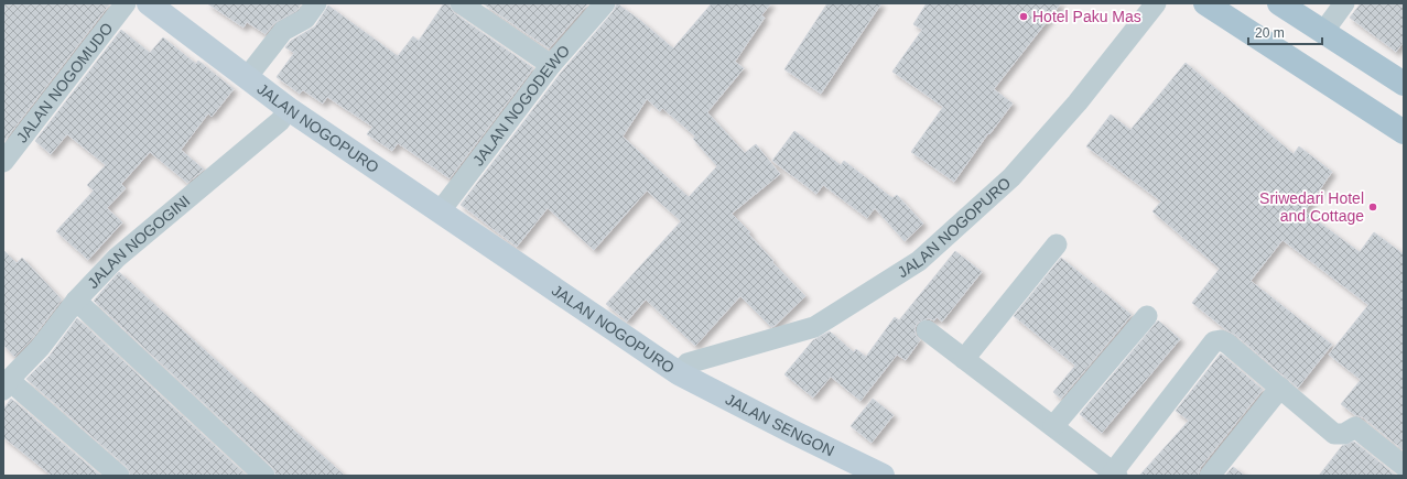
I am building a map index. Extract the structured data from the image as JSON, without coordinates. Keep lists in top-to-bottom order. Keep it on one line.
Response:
{"streets":{"street":["JALAN NOGOMUDO","JALAN NOGODEWO","JALAN NOGOPURO","JALAN NOGOGINI","JALAN SENGON"]},"crossings":[["JALAN NOGODEWO","JALAN NOGOPURO"],["JALAN NOGOPURO","JALAN NOGOGINI"],["JALAN NOGOPURO","JALAN SENGON"]],"places":["Hotel Paku Mas","Sriwedari Hotel and Cottage"],"scale_bar":"20 m"}
